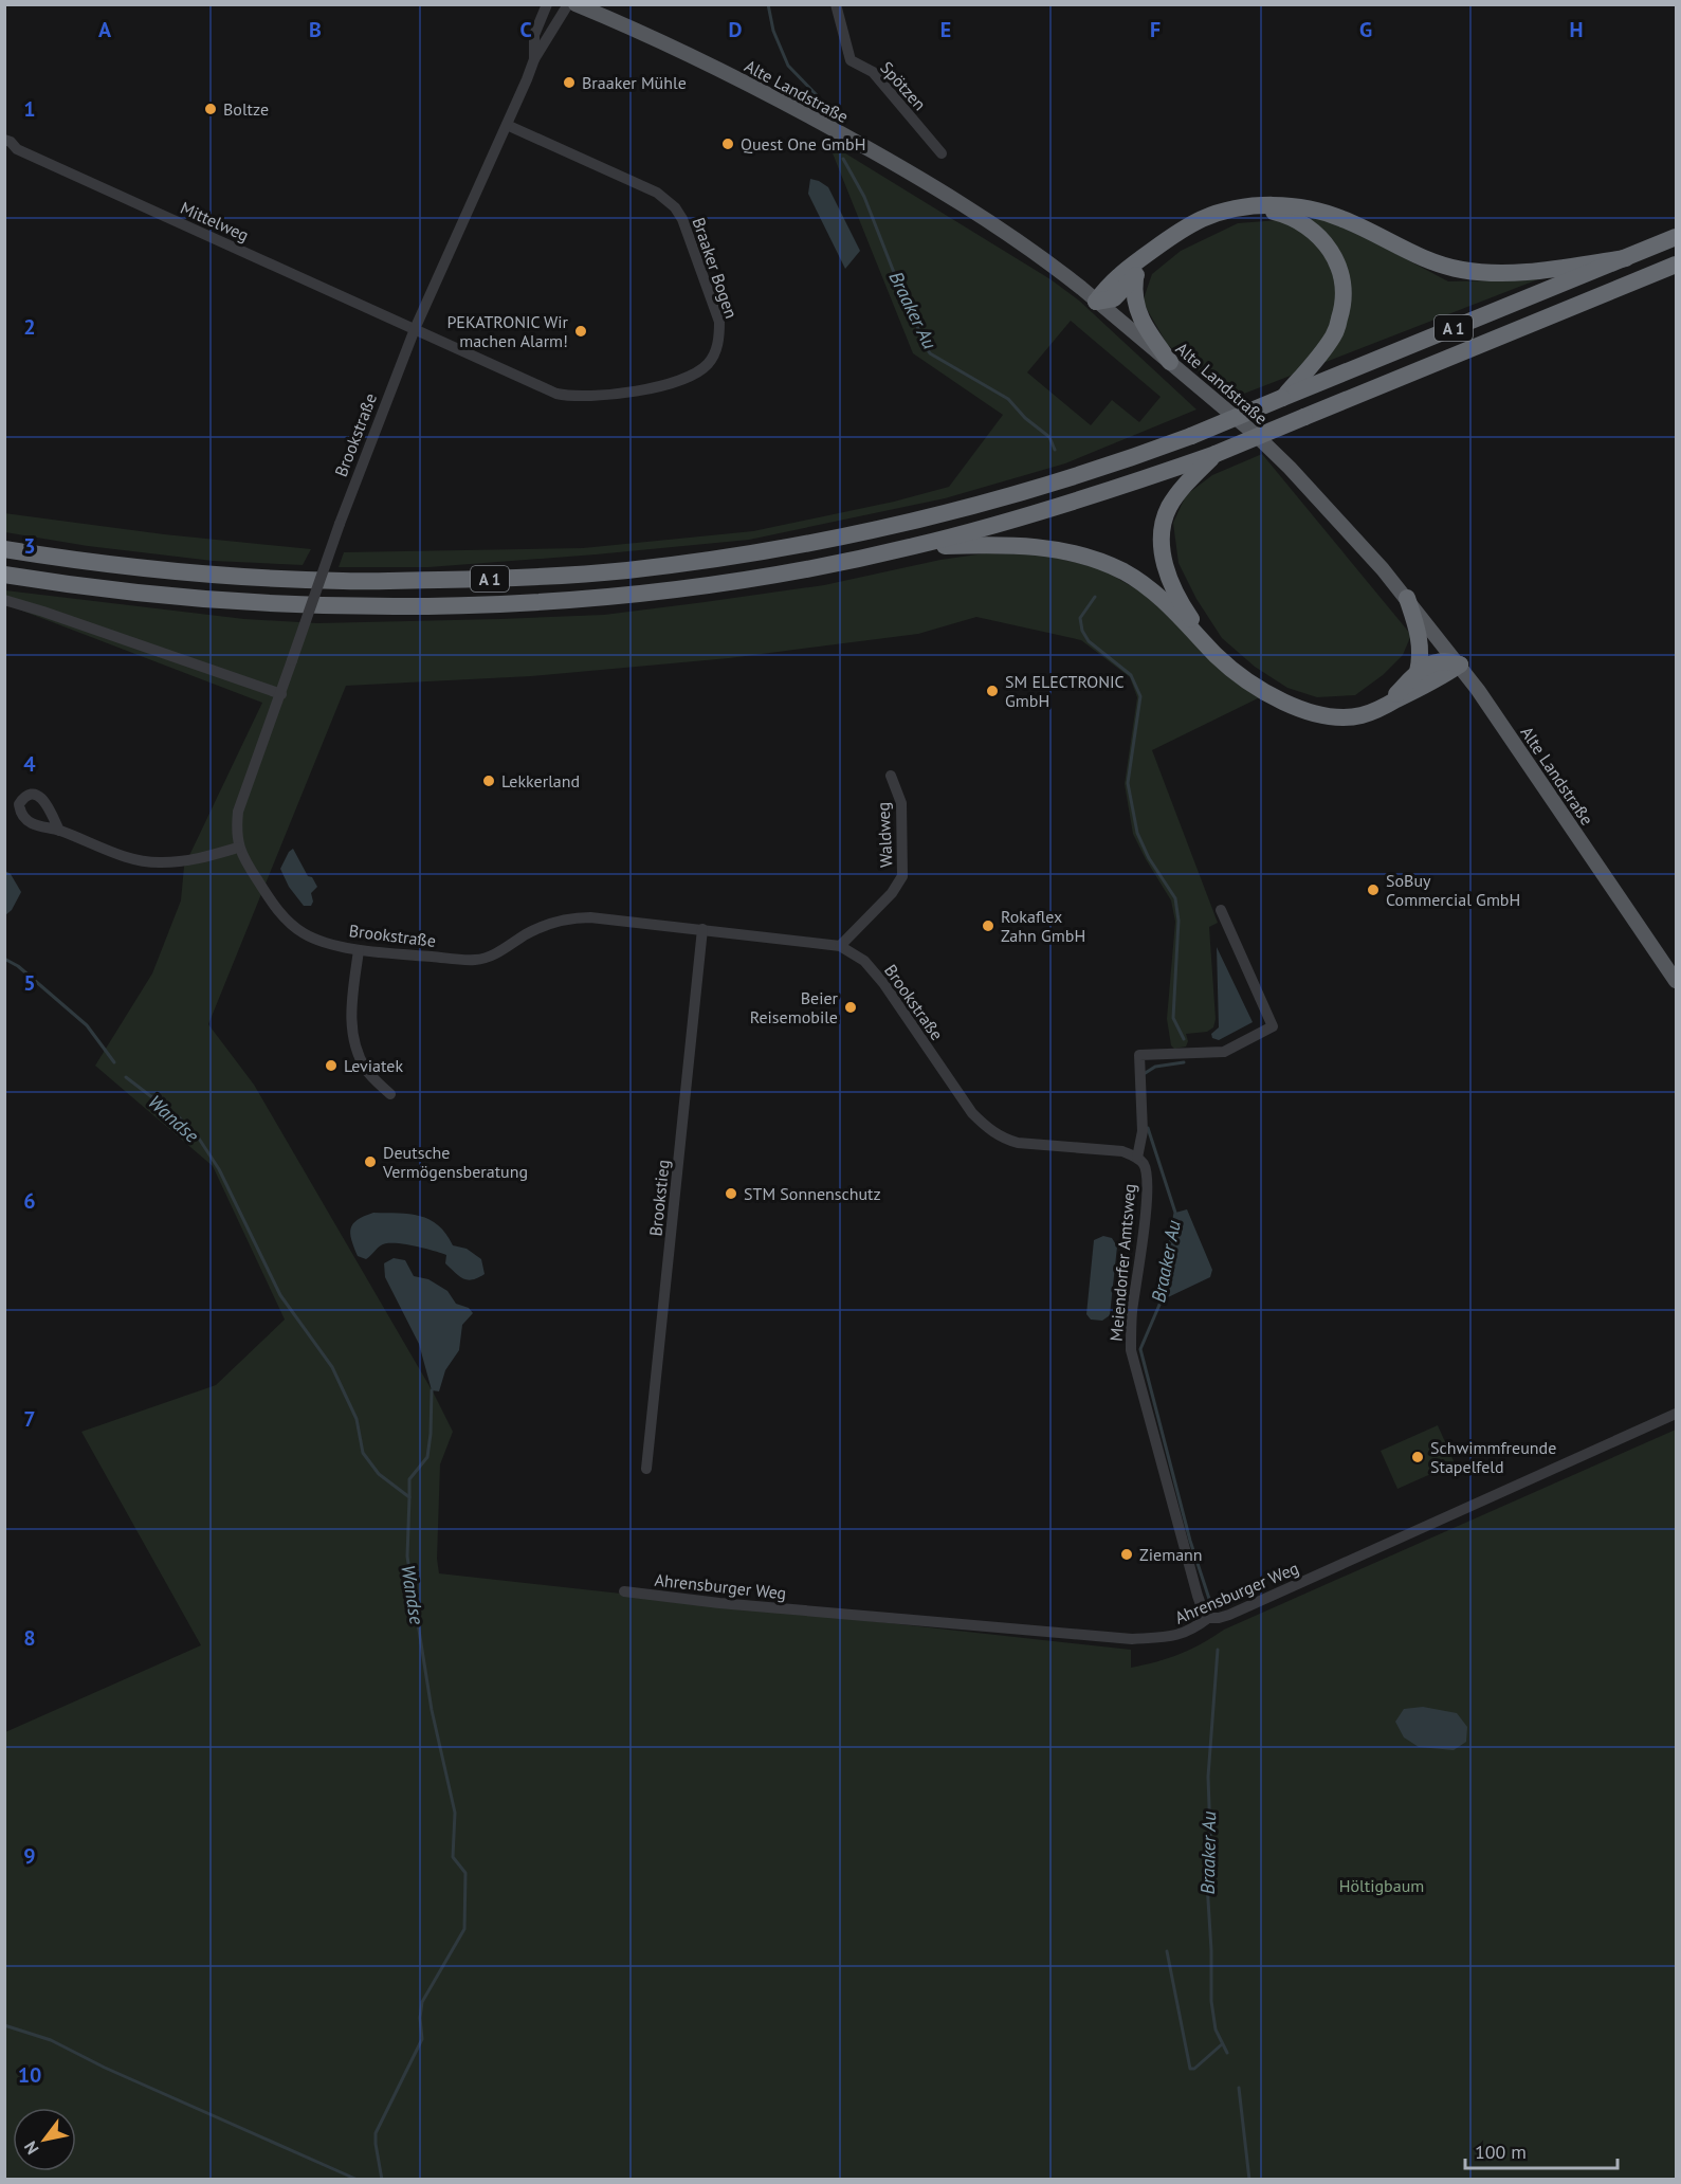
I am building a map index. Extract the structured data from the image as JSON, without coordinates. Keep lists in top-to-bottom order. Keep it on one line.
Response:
{"streets":{"highway":["A 1"],"main road":["Alte Landstraße"],"street":["Spötzen","Mittelweg","Braaker Bogen","Brookstraße","Waldweg","Brookstieg","Meiendorfer Amtsweg","Ahrensburger Weg"]},"crossings":[["Mittelweg","Braaker Bogen"],["Mittelweg","Brookstraße"],["Braaker Bogen","Brookstraße"],["Brookstraße","Waldweg"],["Brookstraße","Brookstieg"],["Brookstraße","Meiendorfer Amtsweg"],["Meiendorfer Amtsweg","Ahrensburger Weg"]],"water":["Braaker Au","Wandse"],"parks":["Höltigbaum"],"places":["Braaker Mühle","Boltze","Quest One GmbH","PEKATRONIC Wir machen Alarm!","SM ELECTRONIC GmbH","Lekkerland","SoBuy Commercial GmbH","Rokaflex Zahn GmbH","Beier Reisemobile","Leviatek","Deutsche Vermögensberatung","STM Sonnenschutz","Schwimmfreunde Stapelfeld","Ziemann"],"scale_bar":"100 m","north":"bottom left","grid":{"columns":["A","B","C","D","E","F","G","H"],"rows":["1","2","3","4","5","6","7","8","9","10"]}}
